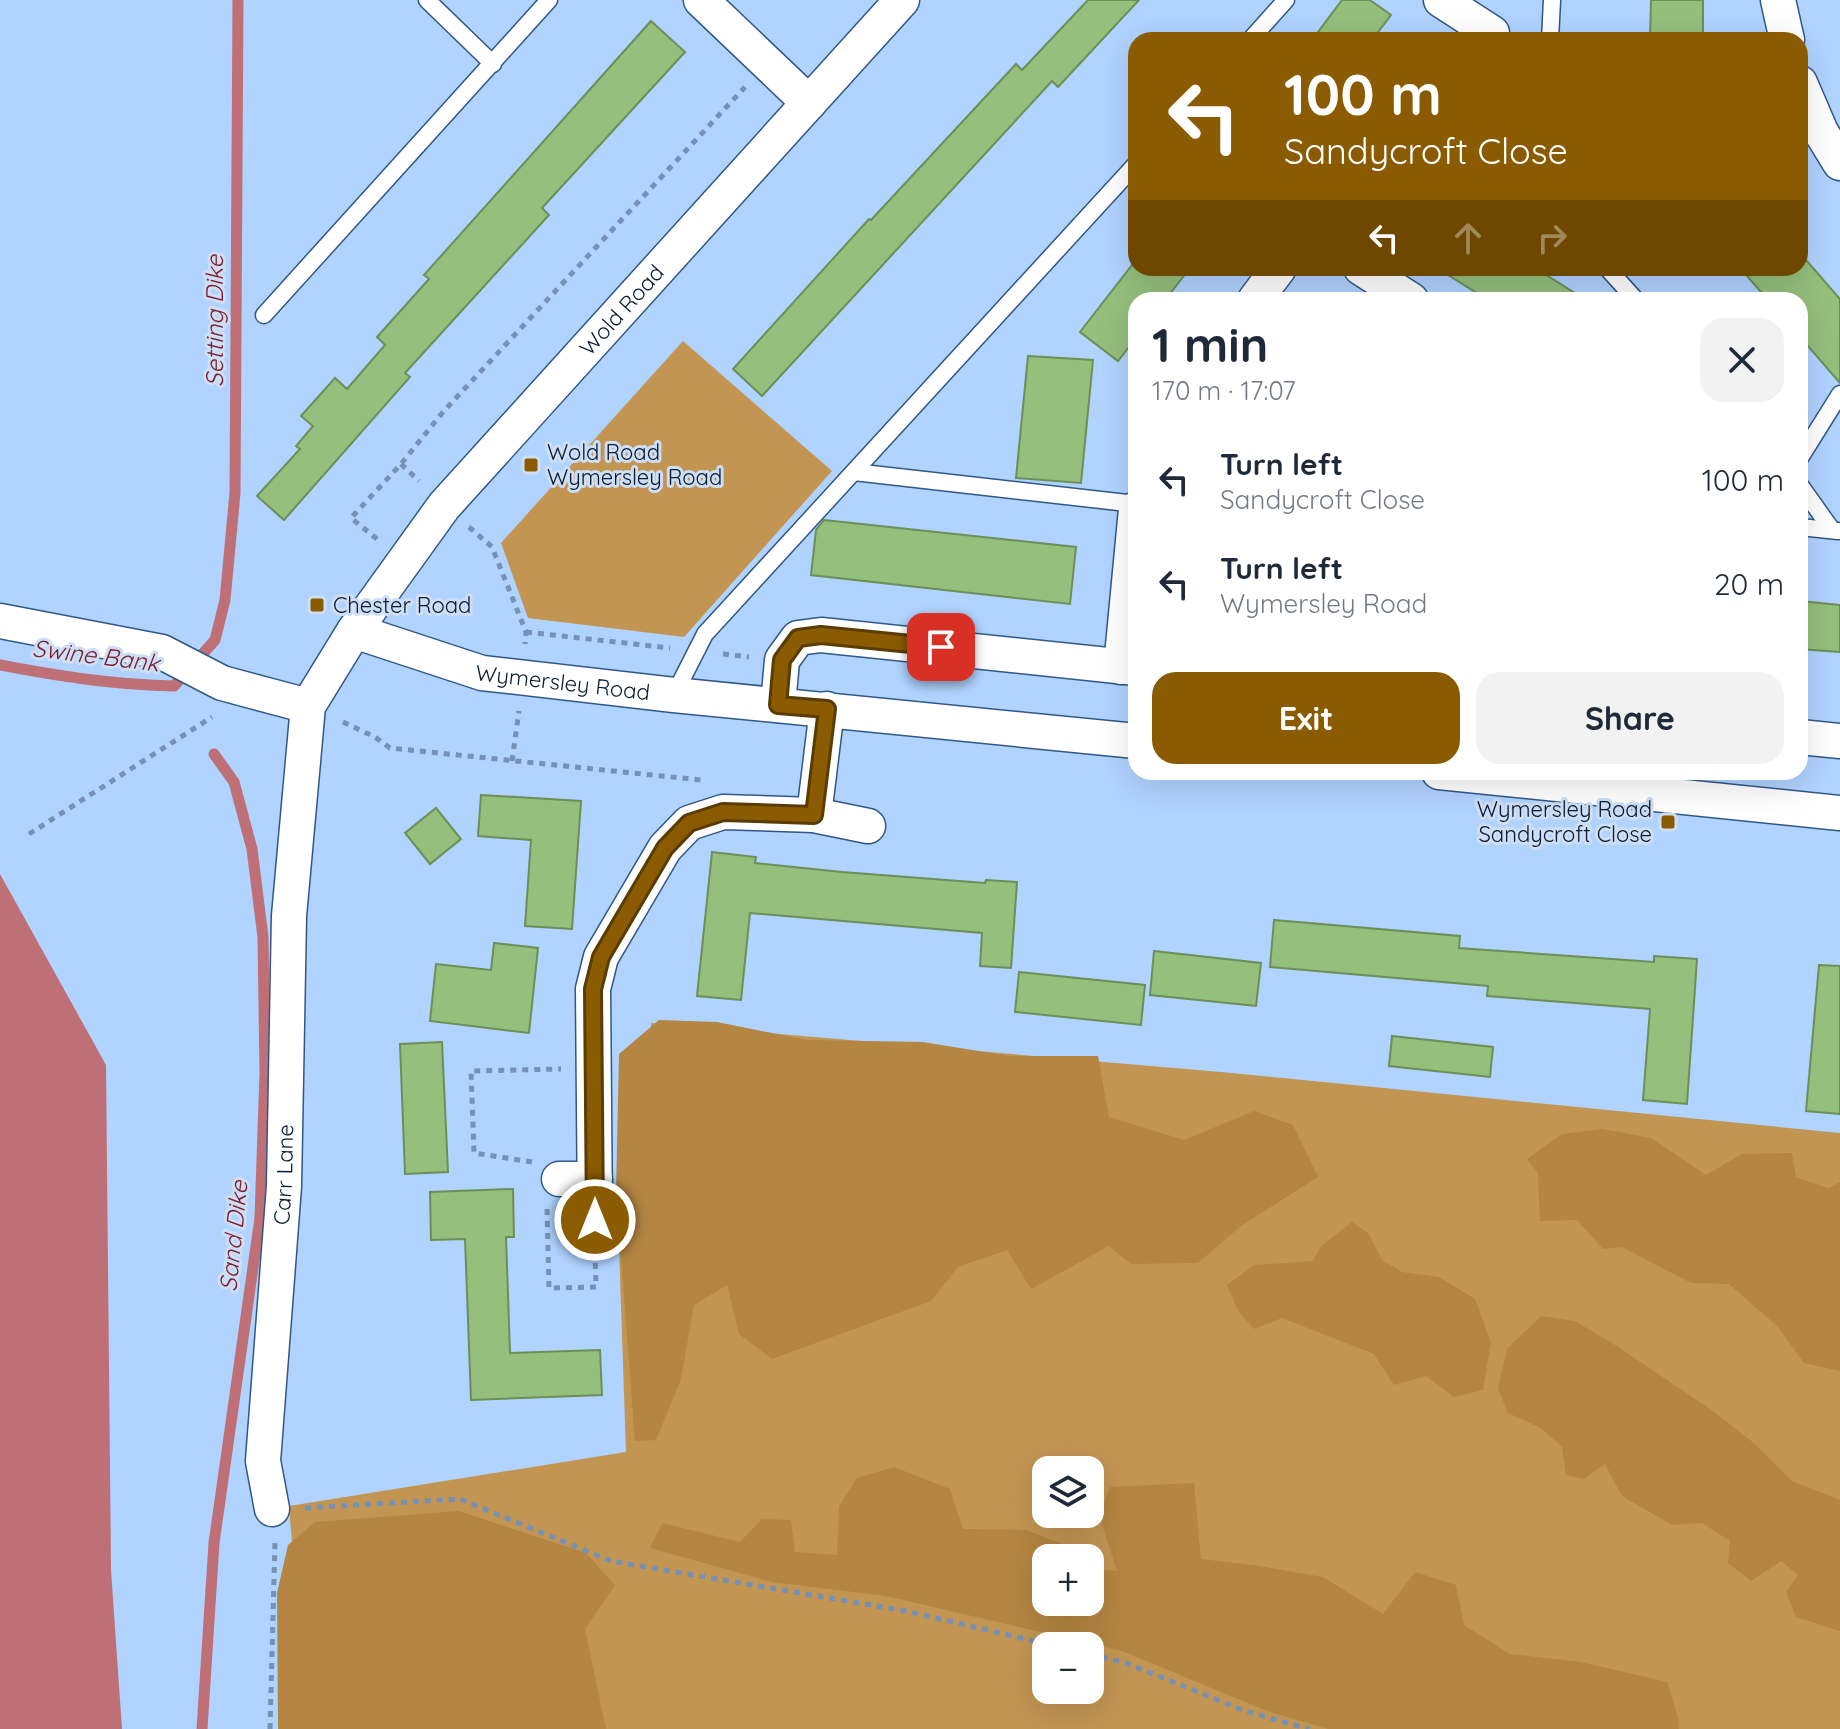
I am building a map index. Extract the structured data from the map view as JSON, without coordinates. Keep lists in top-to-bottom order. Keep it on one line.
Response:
{"streets":{"street":["Wold Road","Wymersley Road","Carr Lane"]},"crossings":[["Wold Road","Wymersley Road"],["Wold Road","Carr Lane"],["Wymersley Road","Carr Lane"]],"water":["Setting Dike","Swine Bank","Sand Dike"],"places":{"transit":["Wold Road Wymersley Road","Chester Road","Wymersley Road Sandycroft Close"]},"page":{"turn":["100 m","Sandycroft Close"],"heading":["1 min","170 m · 17:07"],"list":[{"name":"Turn left","note":"Sandycroft Close","value":"100 m"},{"name":"Turn left","note":"Wymersley Road","value":"20 m"}],"buttons":["Exit","Share"],"map_buttons":["+","−"]}}
